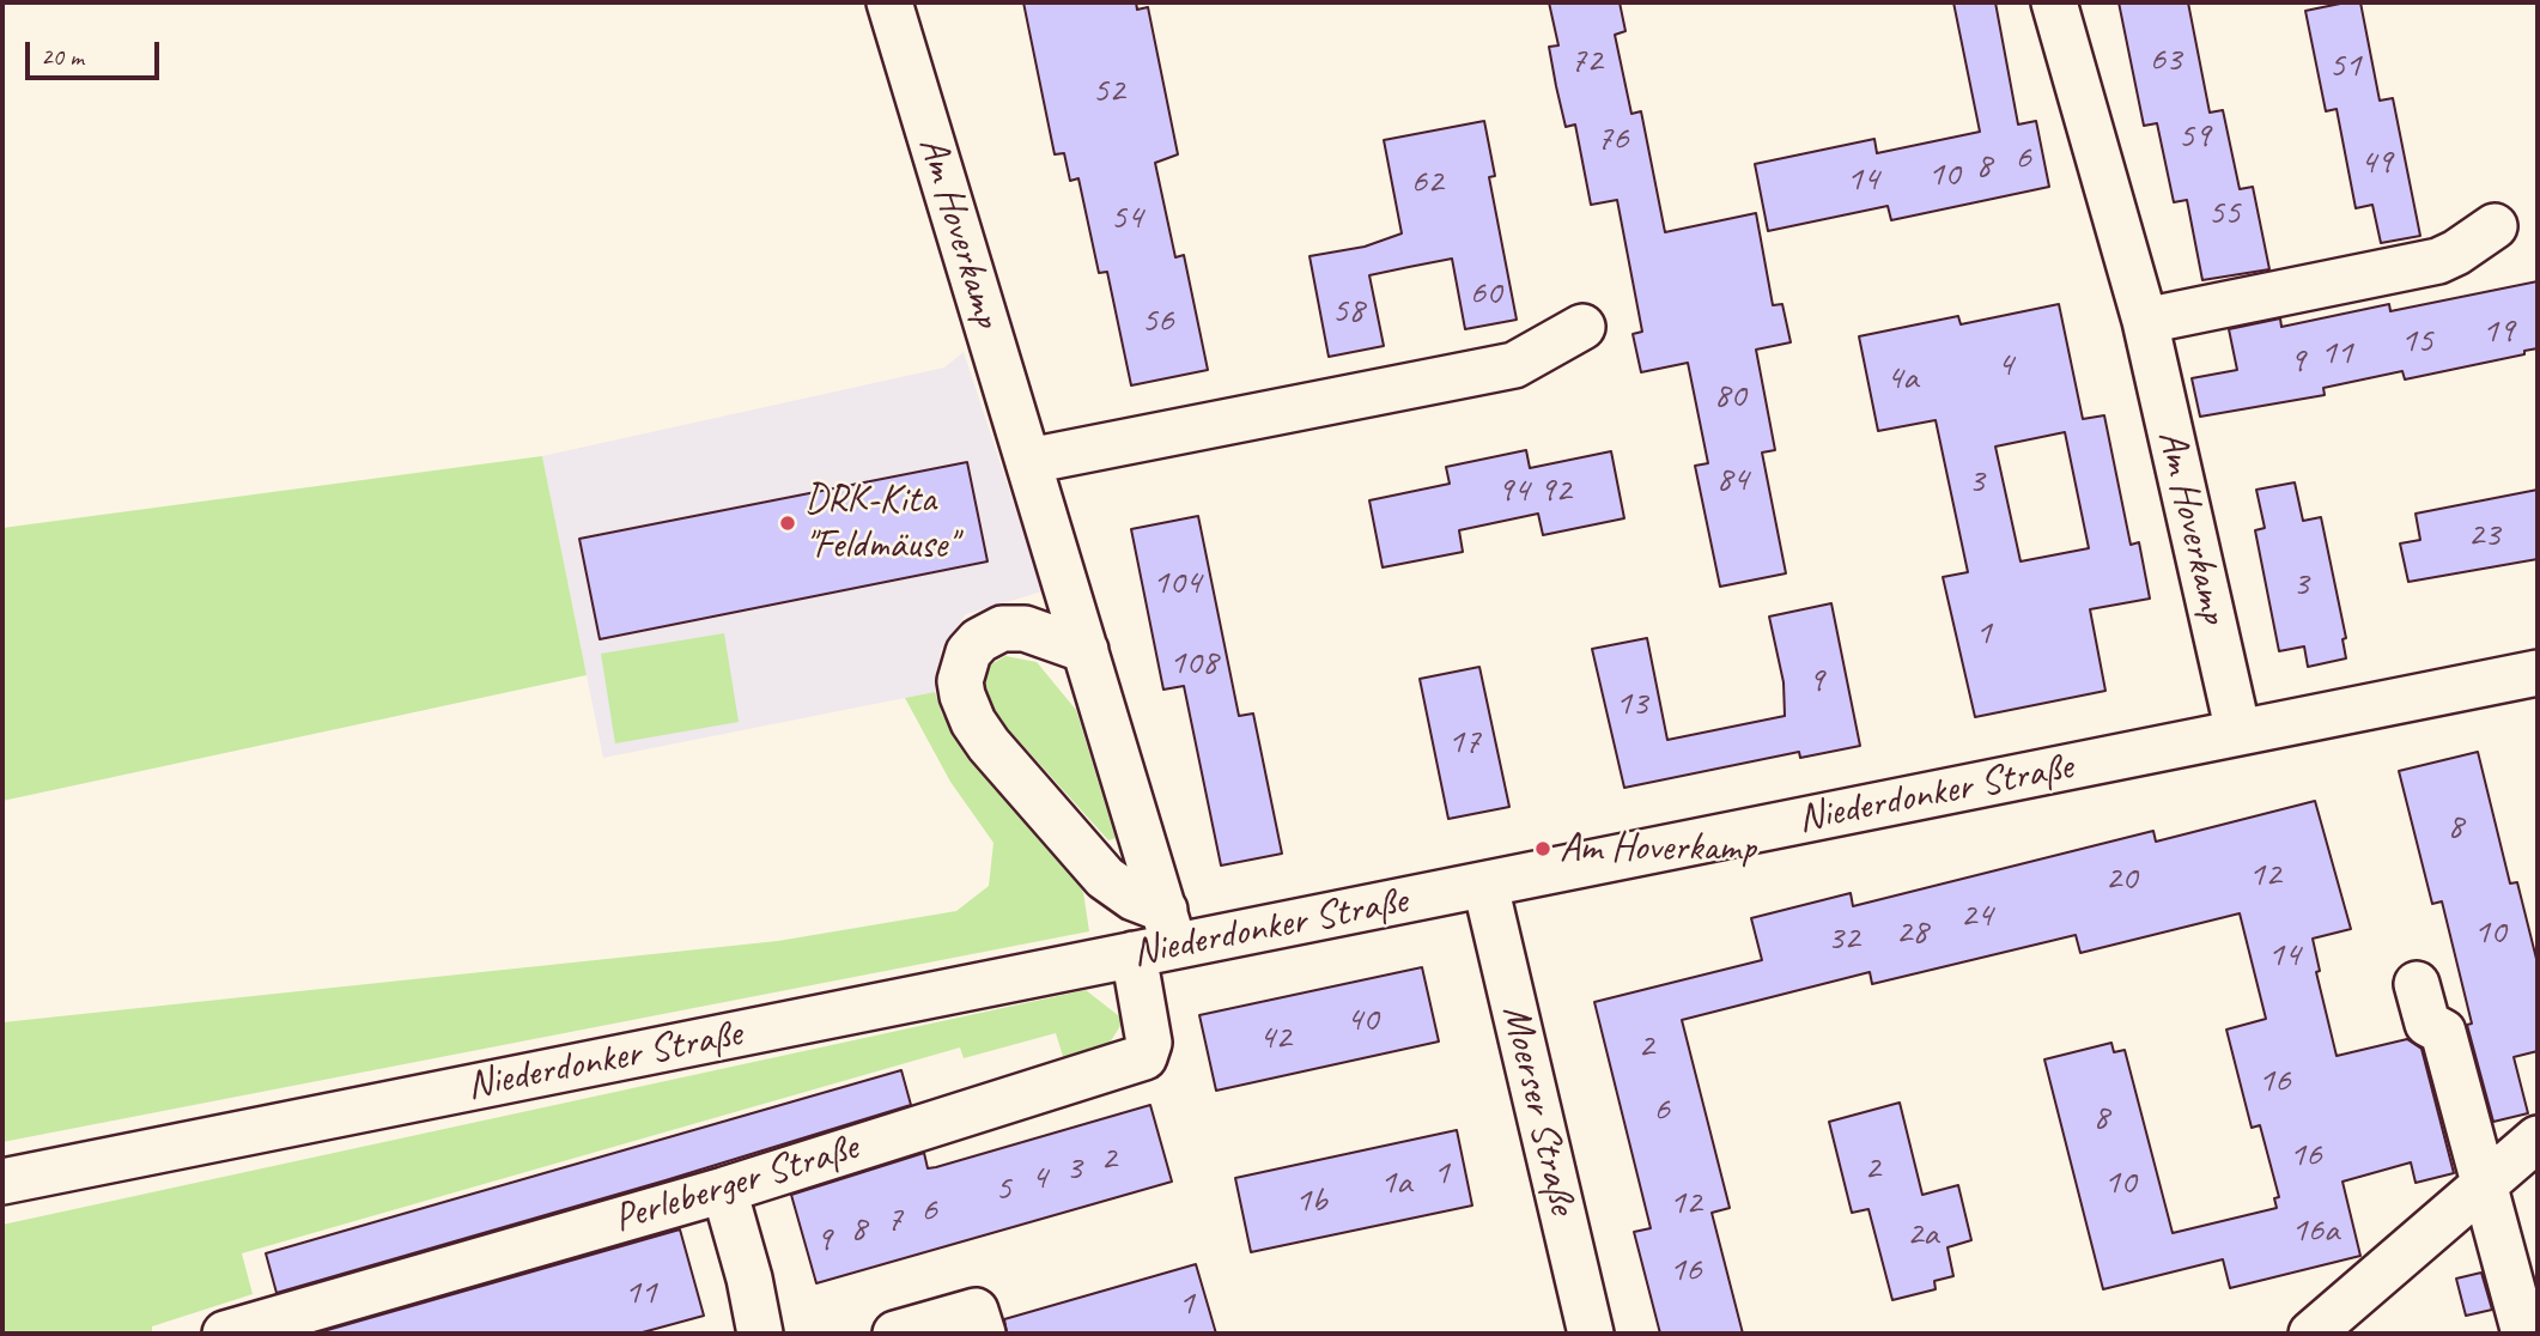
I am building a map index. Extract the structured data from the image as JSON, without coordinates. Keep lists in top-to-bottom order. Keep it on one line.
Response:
{"streets":{"street":["Am Hoverkamp","Niederdonker Straße","Moerser Straße","Perleberger Straße"]},"crossings":[["Am Hoverkamp","Niederdonker Straße"],["Am Hoverkamp","Perleberger Straße"],["Niederdonker Straße","Moerser Straße"],["Niederdonker Straße","Perleberger Straße"]],"places":["DRK-Kita \"Feldmäuse\"","Am Hoverkamp"],"house_numbers":["63","72","51","52","59","76","6","49","8","10","14","62","55","54","60","58","56","19","15","11","9","4","4a","80","84","3","94","92","23","104","3","1","108","9","13","17","8","12","20","24","28","10","32","14","40","42","2","16","6","8","16","2","3","2","1","4","1a","10","5","1b","12","6","7","8","16a","2a","9","16","11","1"],"scale_bar":"20 m"}
